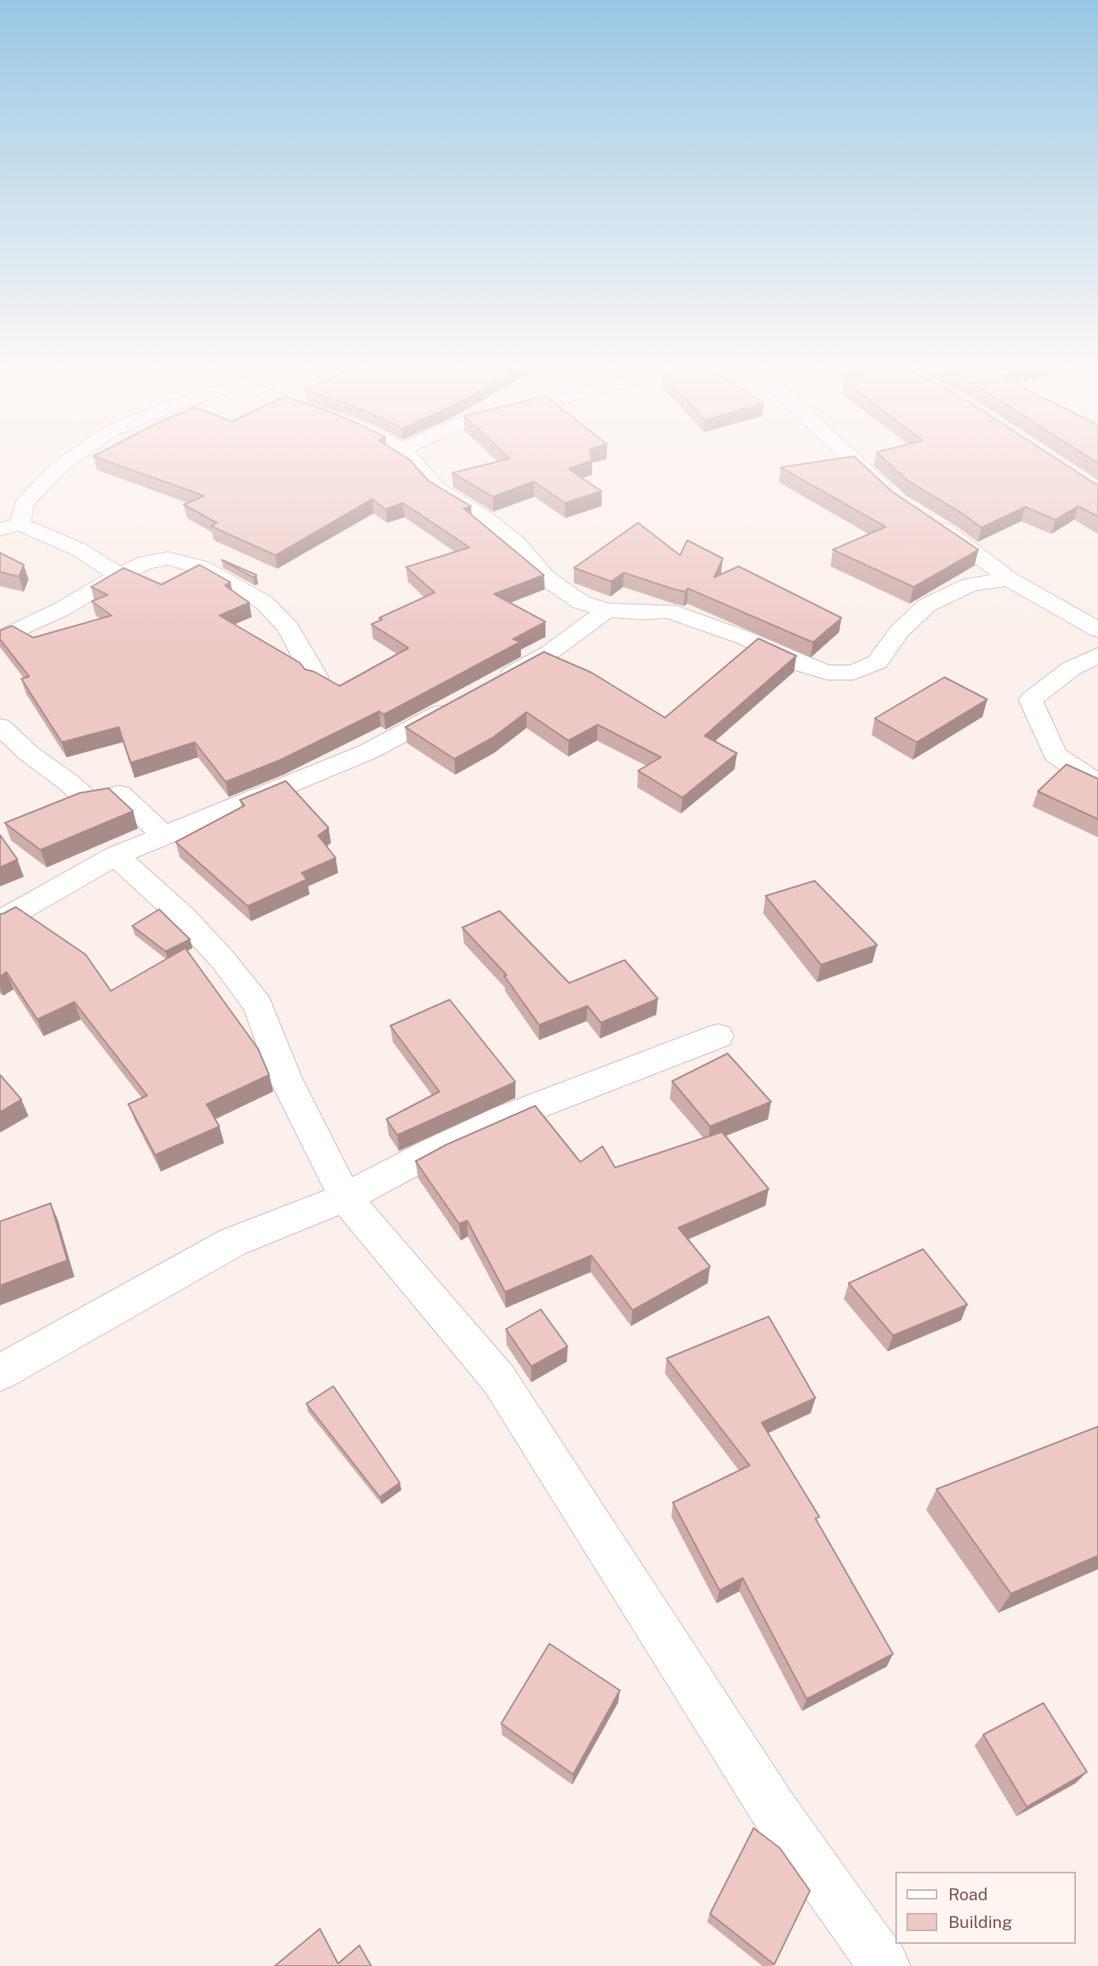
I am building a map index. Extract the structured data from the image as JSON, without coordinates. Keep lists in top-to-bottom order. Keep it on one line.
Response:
{"legend":["Road","Building"]}
